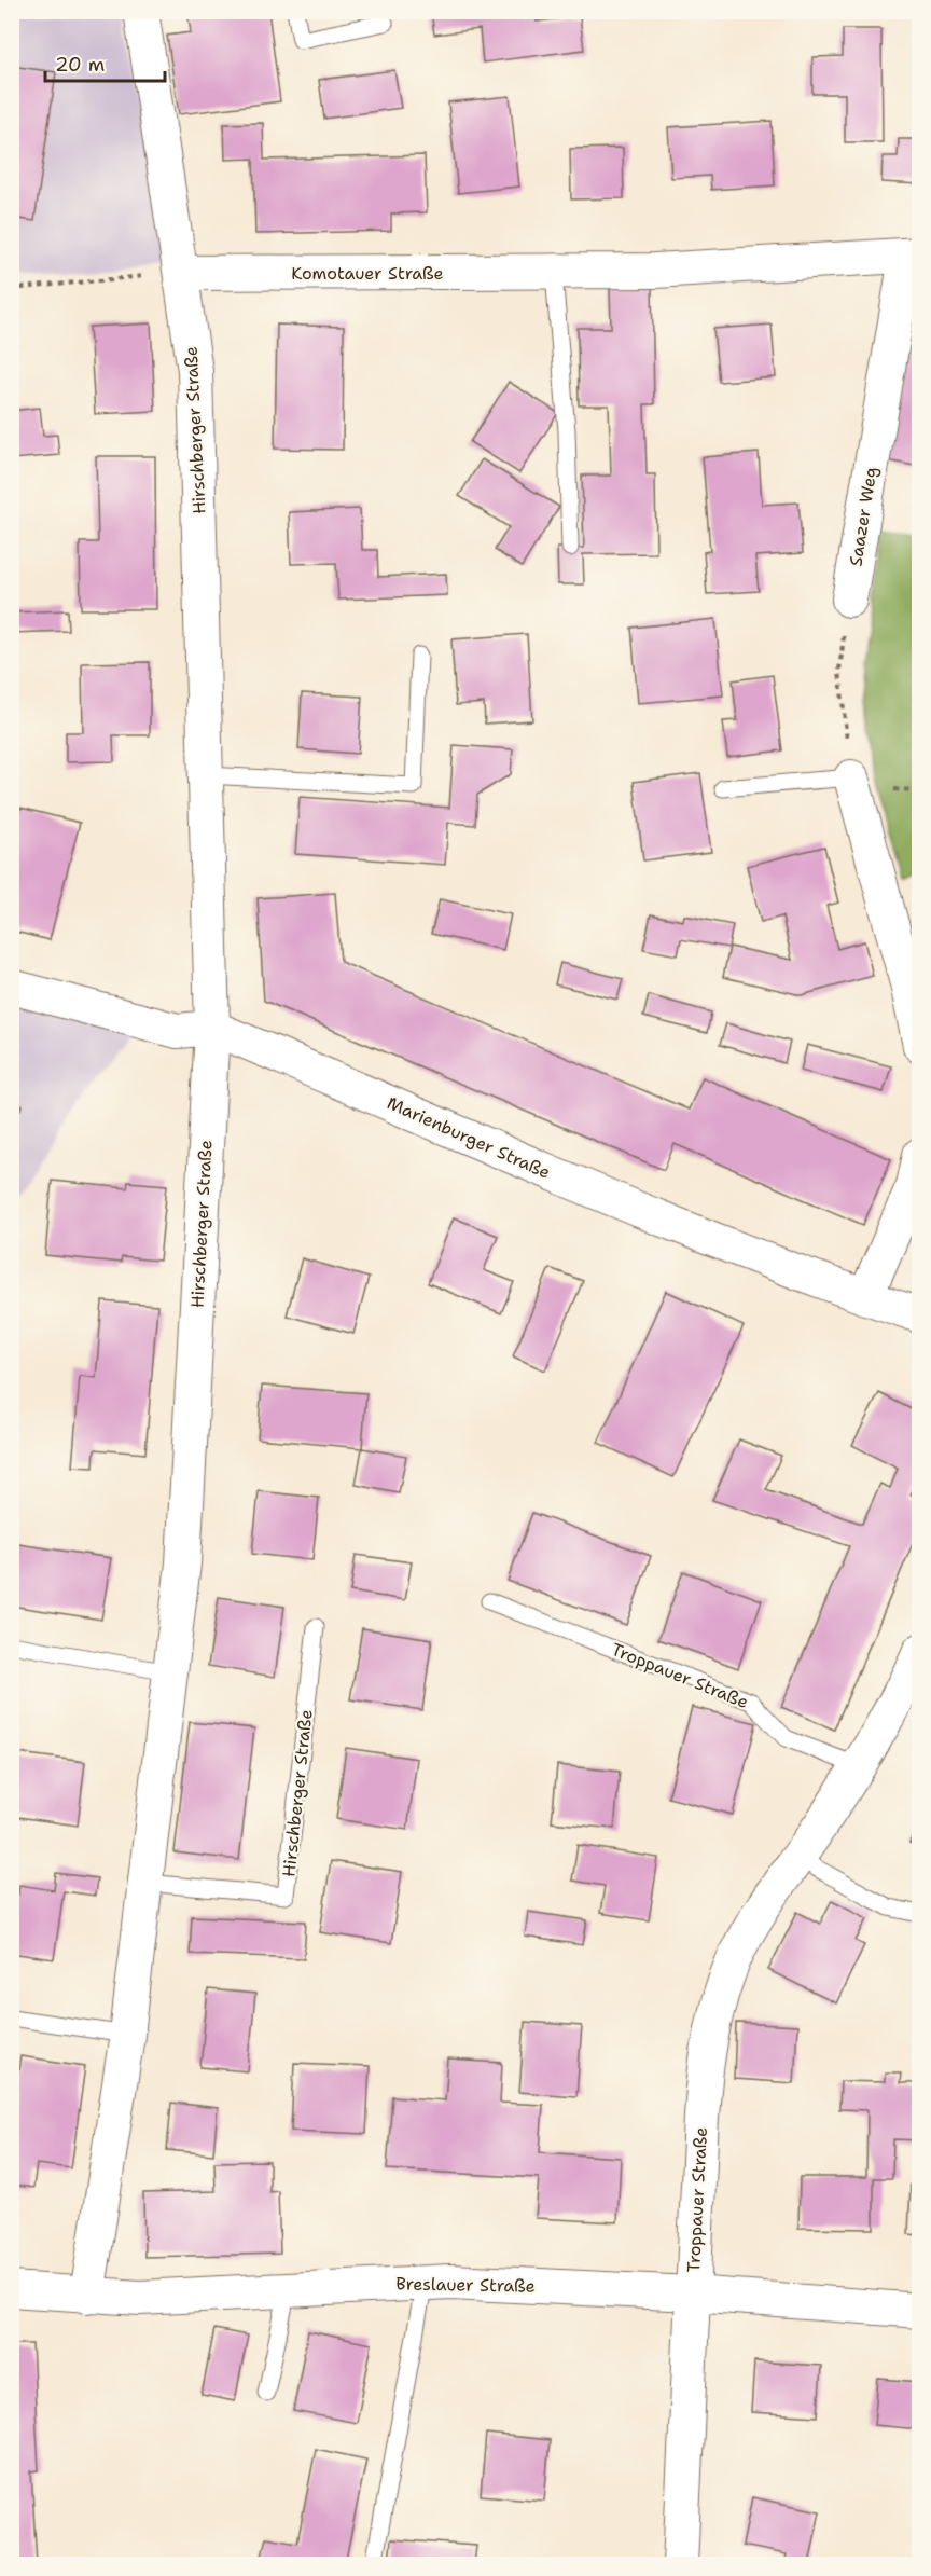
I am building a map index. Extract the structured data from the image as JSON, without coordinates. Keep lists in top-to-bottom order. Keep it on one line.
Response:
{"streets":{"street":["Komotauer Straße","Hirschberger Straße","Saazer Weg","Marienburger Straße","Troppauer Straße","Breslauer Straße"]},"crossings":[["Komotauer Straße","Hirschberger Straße"],["Komotauer Straße","Saazer Weg"],["Hirschberger Straße","Marienburger Straße"],["Hirschberger Straße","Breslauer Straße"],["Troppauer Straße","Breslauer Straße"]],"scale_bar":"20 m"}
